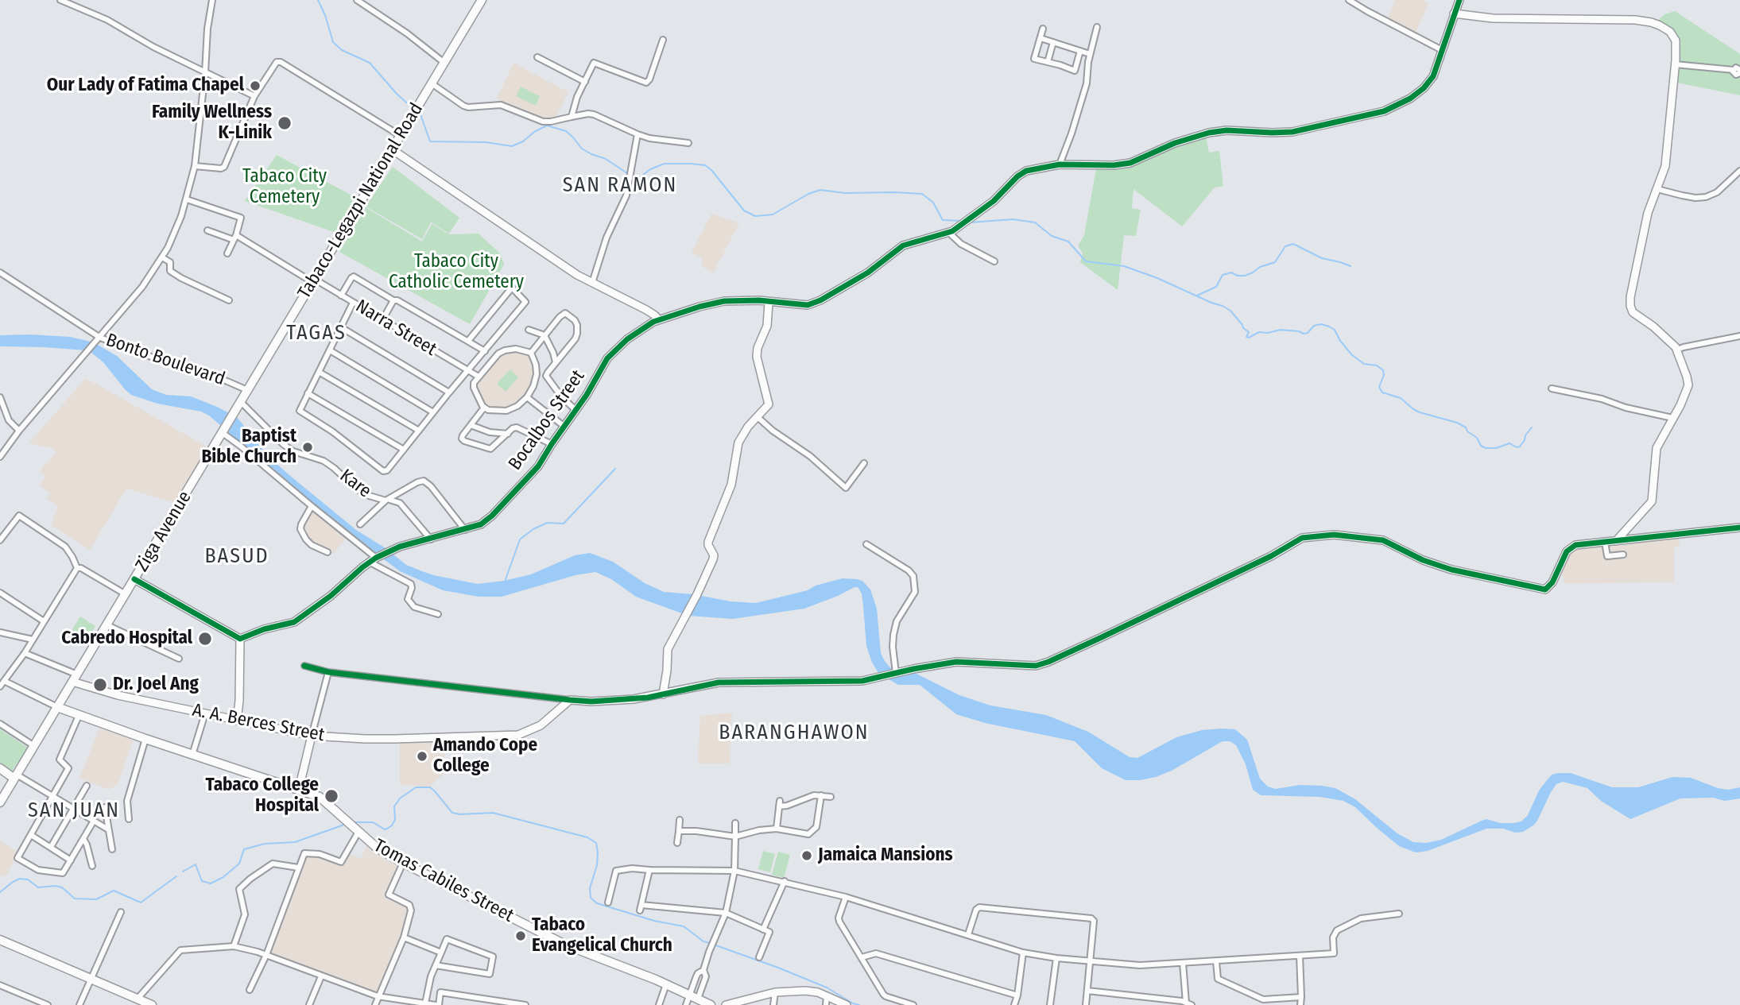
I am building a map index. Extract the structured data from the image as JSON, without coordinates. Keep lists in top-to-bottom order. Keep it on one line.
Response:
{"streets":{"main road":["Tabaco-Legazpi National Road","Ziga Avenue","Tomas Cabiles Street"],"street":["Narra Street","Bonto Boulevard","Bocalbos Street","Kare","A. A. Berces Street"]},"crossings":[["Tabaco-Legazpi National Road","Narra Street"],["Tabaco-Legazpi National Road","Bonto Boulevard"],["Tabaco-Legazpi National Road","Kare"],["Tabaco-Legazpi National Road","Ziga Avenue"],["Bocalbos Street","Kare"],["Ziga Avenue","A. A. Berces Street"],["Ziga Avenue","Tomas Cabiles Street"]],"districts":["SAN RAMON","TAGAS","BASUD","BARANGHAWON","SAN JUAN"],"parks":["Tabaco City Cemetery","Tabaco City Catholic Cemetery"],"places":["Our Lady of Fatima Chapel","Family Wellness K-Linik","Baptist Bible Church","Cabredo Hospital","Dr. Joel Ang","Amando Cope College","Tabaco College Hospital","Jamaica Mansions","Tabaco Evangelical Church"]}
